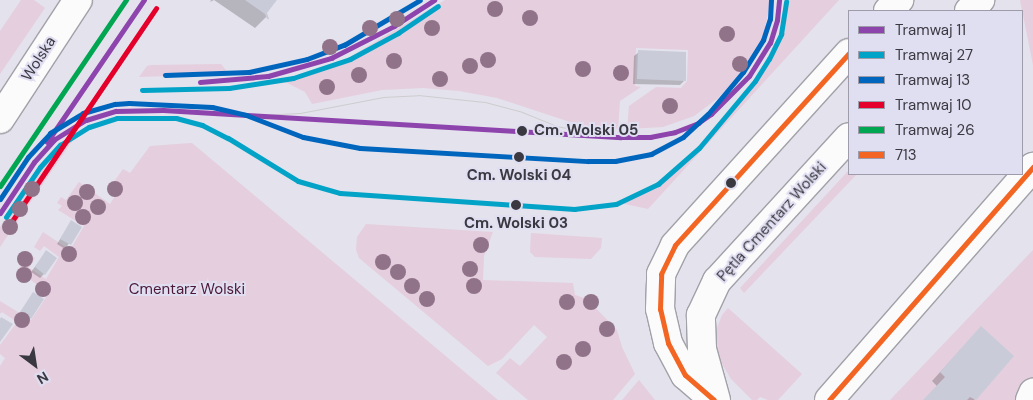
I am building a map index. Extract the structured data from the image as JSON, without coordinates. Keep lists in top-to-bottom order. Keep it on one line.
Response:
{"streets":{"street":["Wolska","Pętla Cmentarz Wolski"]},"parks":["Cmentarz Wolski"],"places":["Cm. Wolski 05","Cm. Wolski 04","Cm. Wolski 03"],"lines":["tram line 11","tram line 13","tram line 26","tram line 27","tram line 10","transit line 713"],"legend":["Tramwaj 11","Tramwaj 27","Tramwaj 13","Tramwaj 10","Tramwaj 26","713"],"north":"bottom right"}
